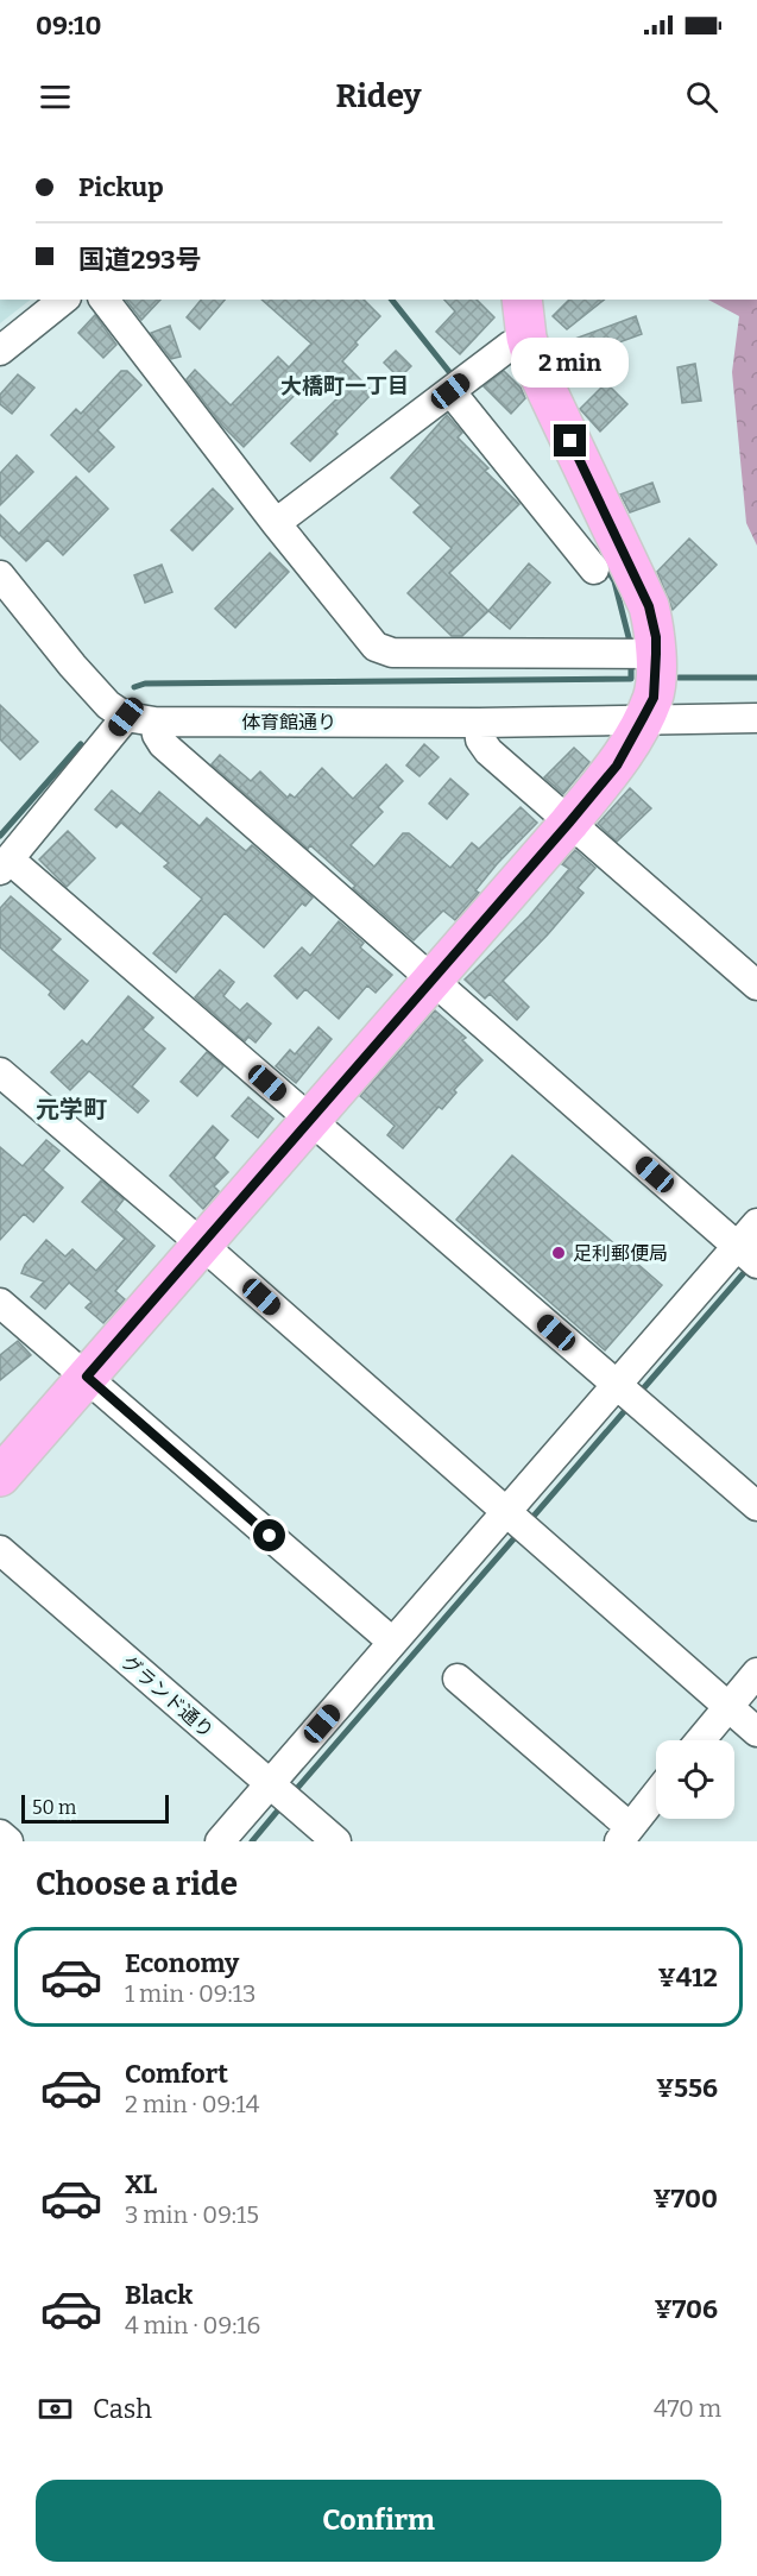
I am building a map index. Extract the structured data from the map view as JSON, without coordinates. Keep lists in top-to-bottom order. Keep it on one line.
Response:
{"streets":{"street":["体育館通り","グランド通り"]},"districts":["大橋町一丁目","元学町"],"places":["足利郵便局"],"scale_bar":"50 m","page":{"status":"09:10","header":"Ridey","banner":["Pickup","国道293号"],"bubble":"2 min","scale":"50 m","heading":"Choose a ride","list":[{"name":"Economy","note":"1 min · 09:13","value":"¥412"},{"name":"Comfort","note":"2 min · 09:14","value":"¥556"},{"name":"XL","note":"3 min · 09:15","value":"¥700"},{"name":"Black","note":"4 min · 09:16","value":"¥706"}],"pay":["Cash","470 m"],"buttons":"Confirm"}}
